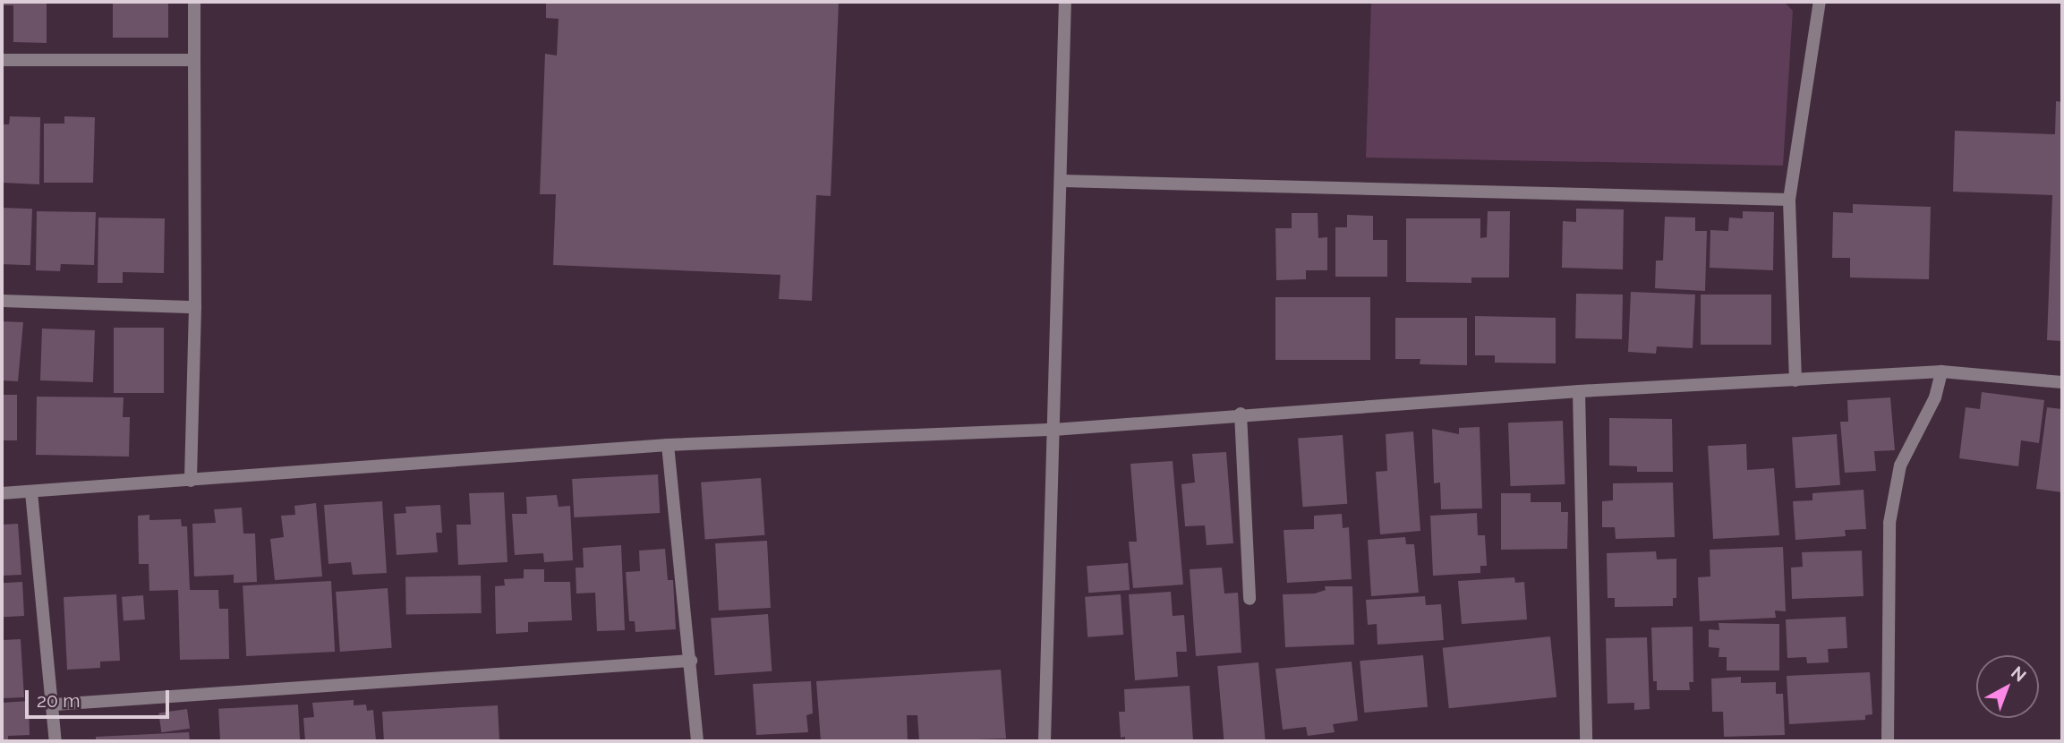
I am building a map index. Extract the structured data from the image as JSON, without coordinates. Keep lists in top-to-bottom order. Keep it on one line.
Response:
{"scale_bar":"20 m","north":"top right"}
